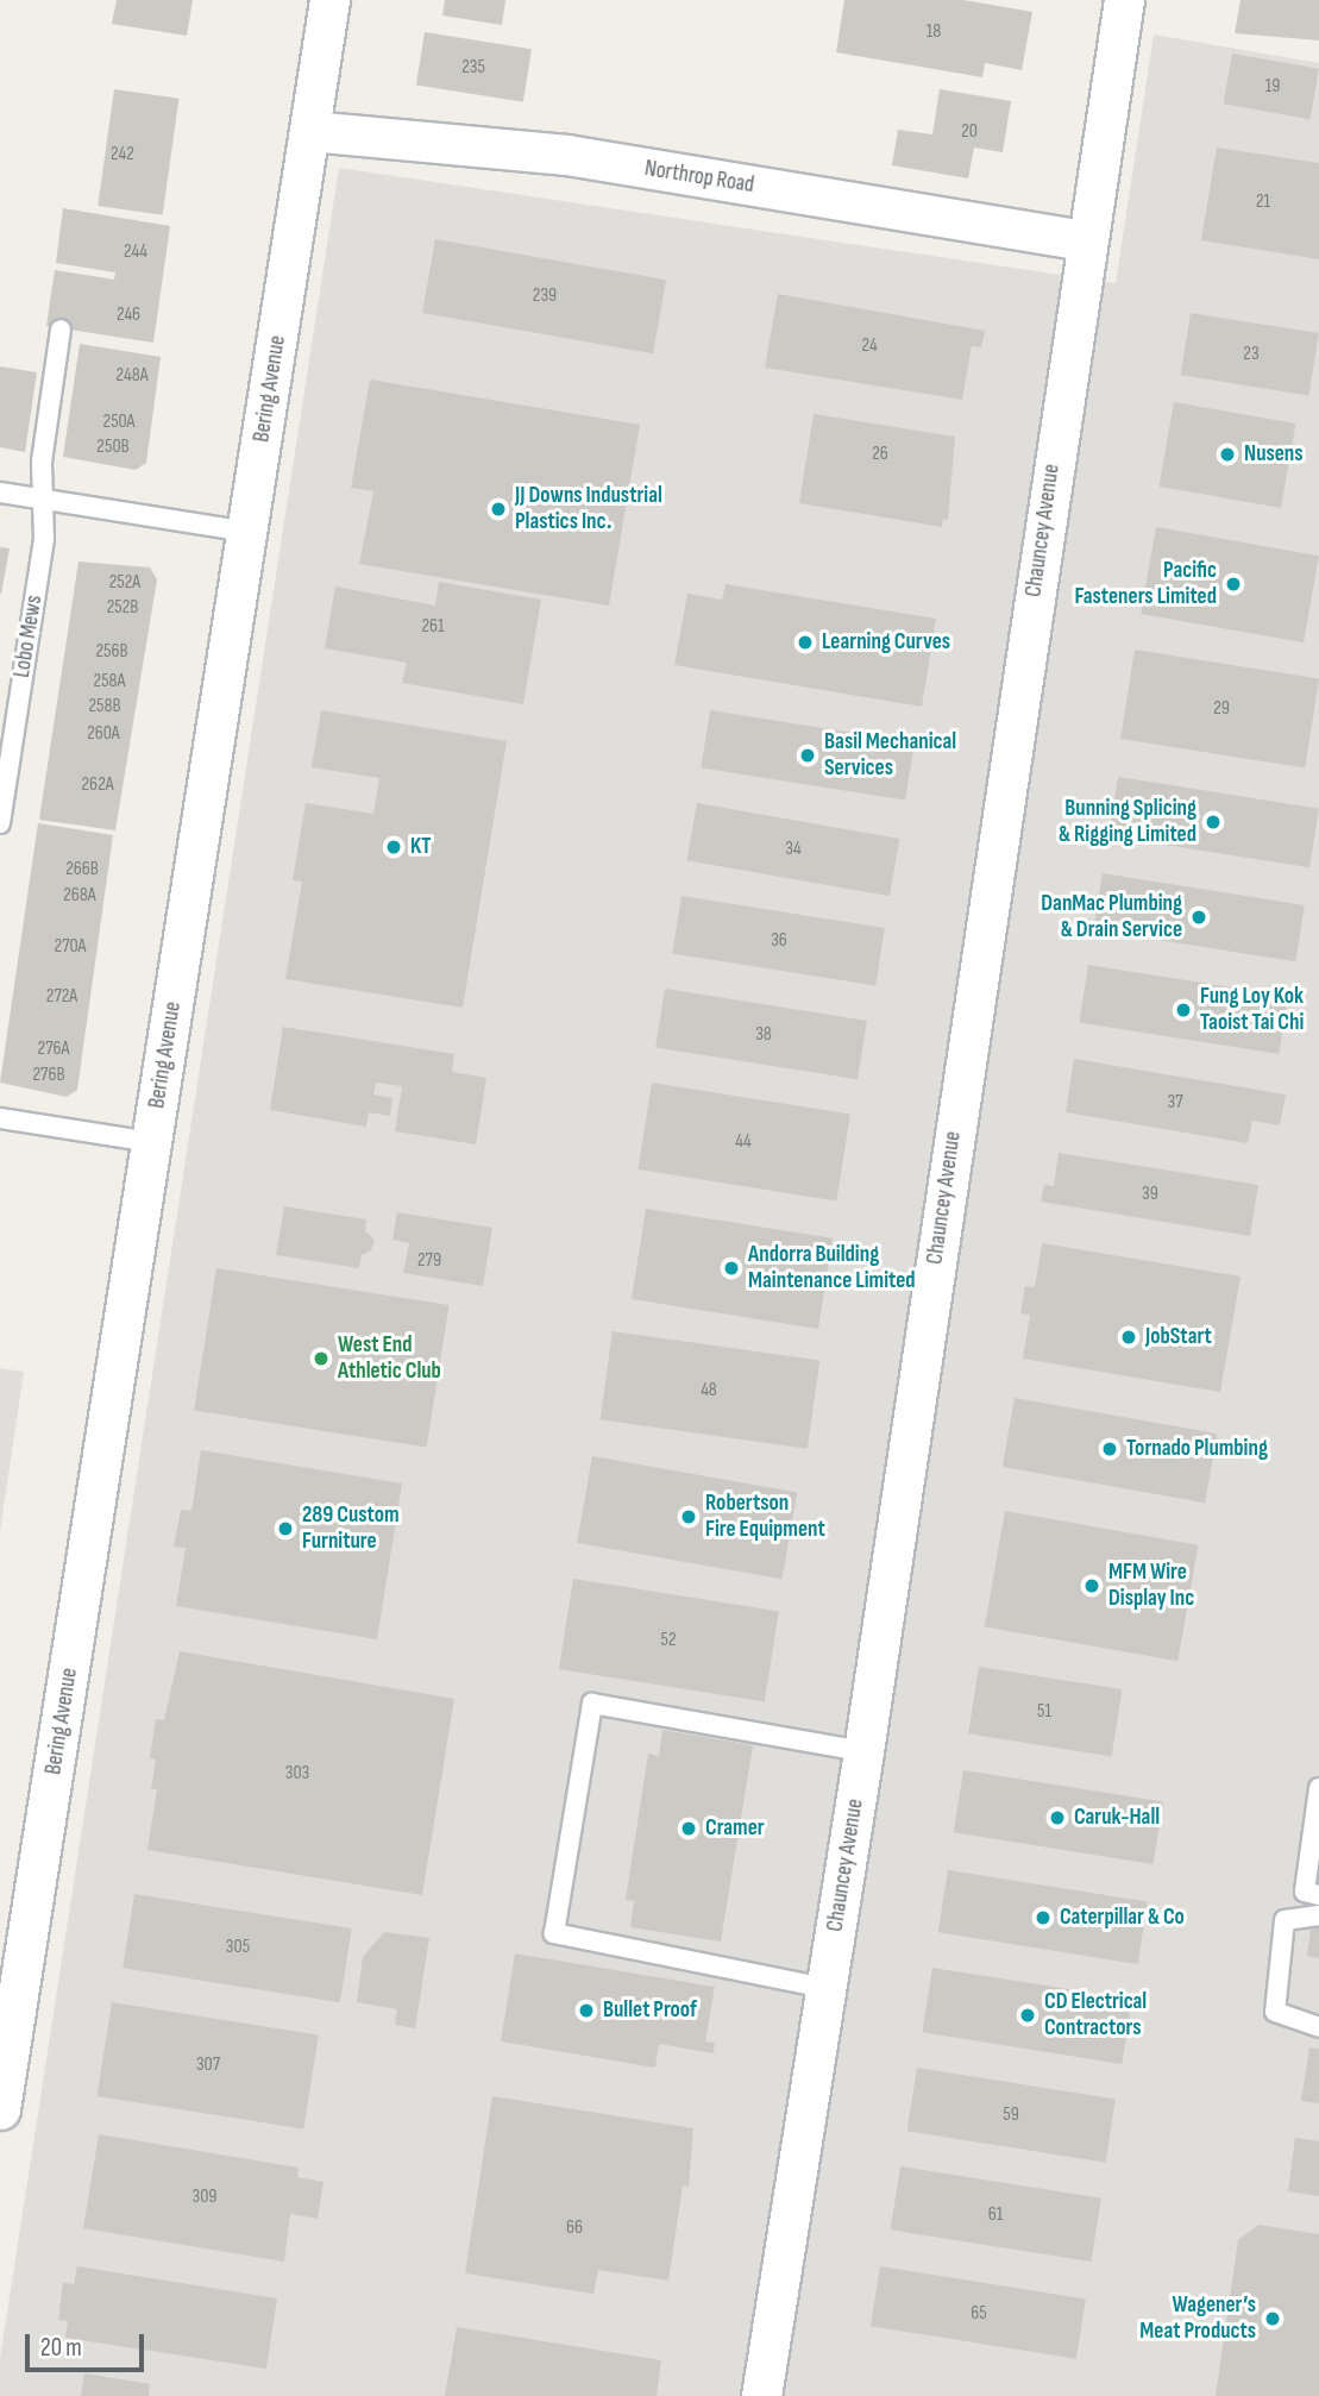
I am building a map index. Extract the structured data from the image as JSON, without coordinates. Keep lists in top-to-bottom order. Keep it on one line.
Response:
{"streets":{"street":["Northrop Road","Bering Avenue","Chauncey Avenue"],"lane":["Lobo Mews"]},"crossings":[["Northrop Road","Bering Avenue"],["Northrop Road","Chauncey Avenue"]],"places":["Nusens","JJ Downs Industrial Plastics Inc.","Pacific Fasteners Limited","Learning Curves","Basil Mechanical Services","Bunning Splicing & Rigging Limited","KT","DanMac Plumbing & Drain Service","Fung Loy Kok Taoist Tai Chi","Andorra Building Maintenance Limited","JobStart","West End Athletic Club","Tornado Plumbing","Robertson Fire Equipment","289 Custom Furniture","MFM Wire Display Inc","Caruk-Hall","Cramer","Caterpillar & Co","Bullet Proof","CD Electrical Contractors","Wagener’s Meat Products"],"house_numbers":["18","235","19","20","242","21","244","239","246","24","23","248A","250A","250B","26","252A","252B","261","256B","258A","258B","29","260A","262A","34","266B","268A","36","270A","272A","38","276A","276B","37","44","39","279","48","52","51","303","305","307","59","309","61","66","65"],"scale_bar":"20 m"}
